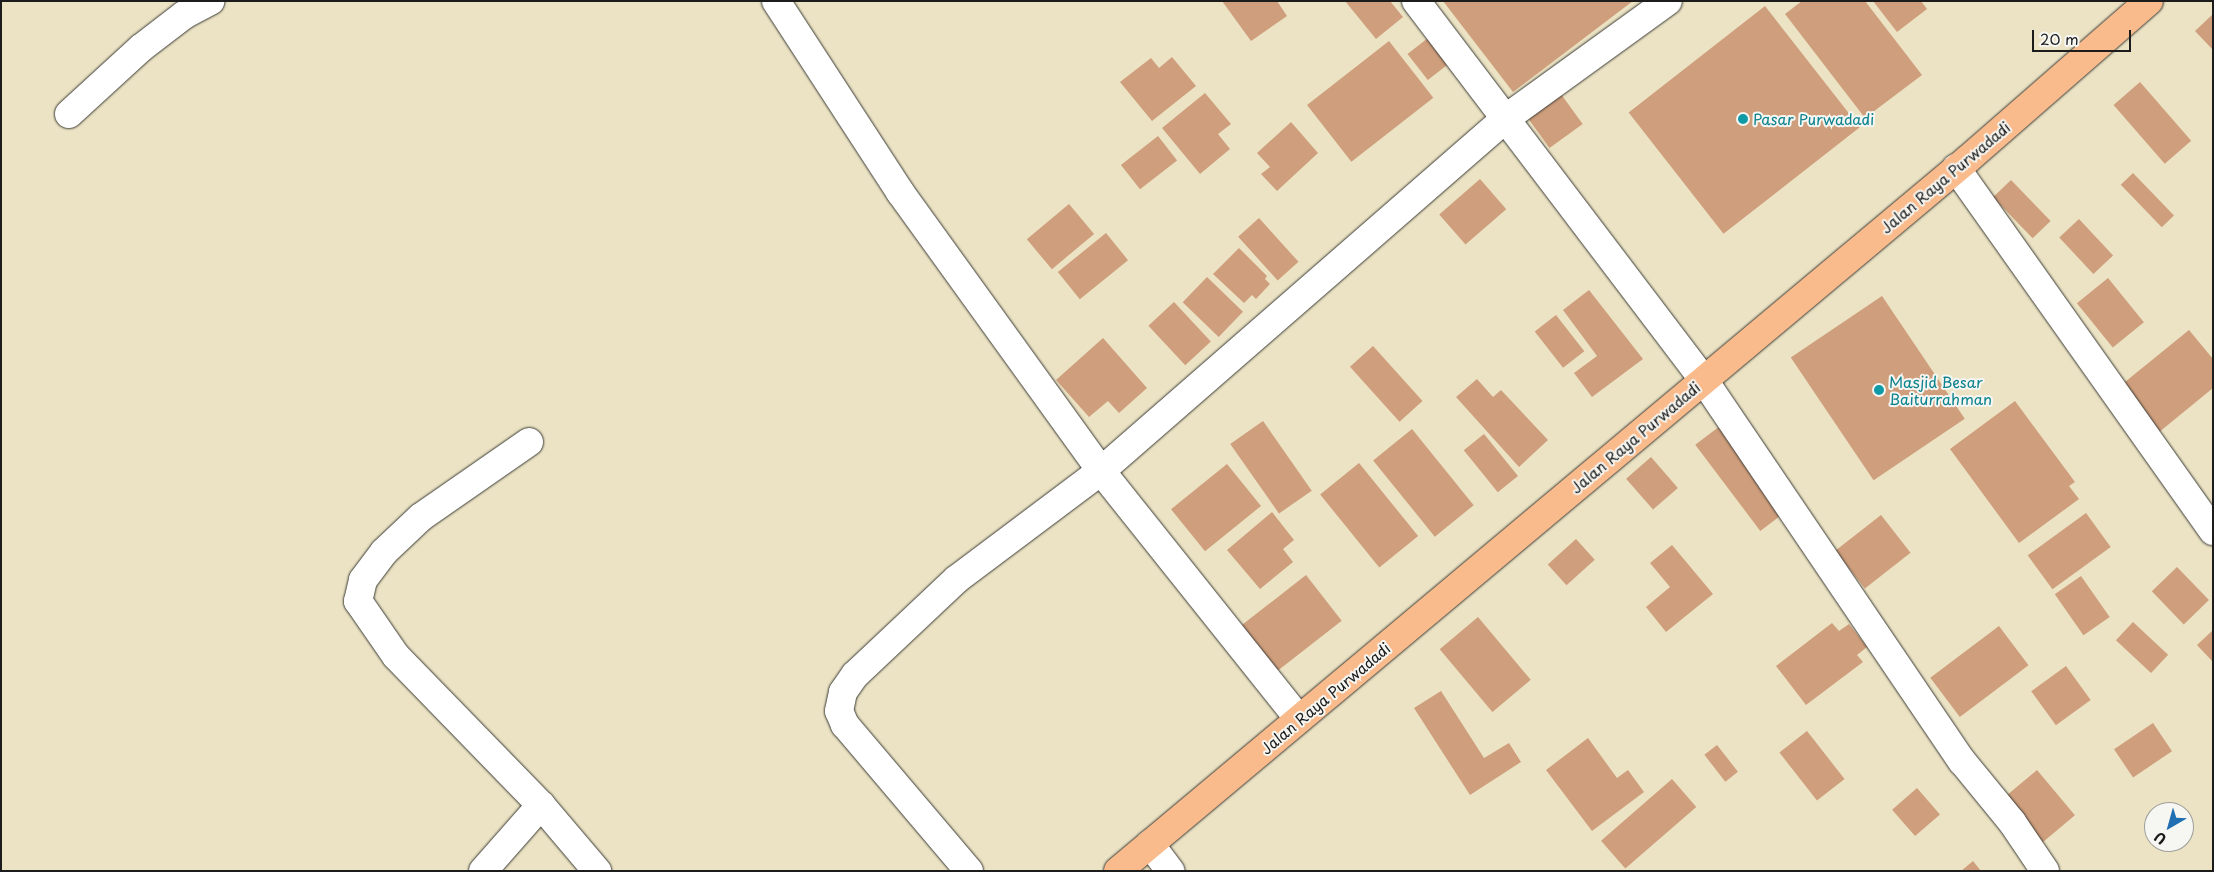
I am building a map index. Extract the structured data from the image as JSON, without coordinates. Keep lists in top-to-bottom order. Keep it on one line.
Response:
{"streets":{"main road":["Jalan Raya Purwadadi"]},"places":["Pasar Purwadadi","Masjid Besar Baiturrahman"],"scale_bar":"20 m","north":"bottom left"}
